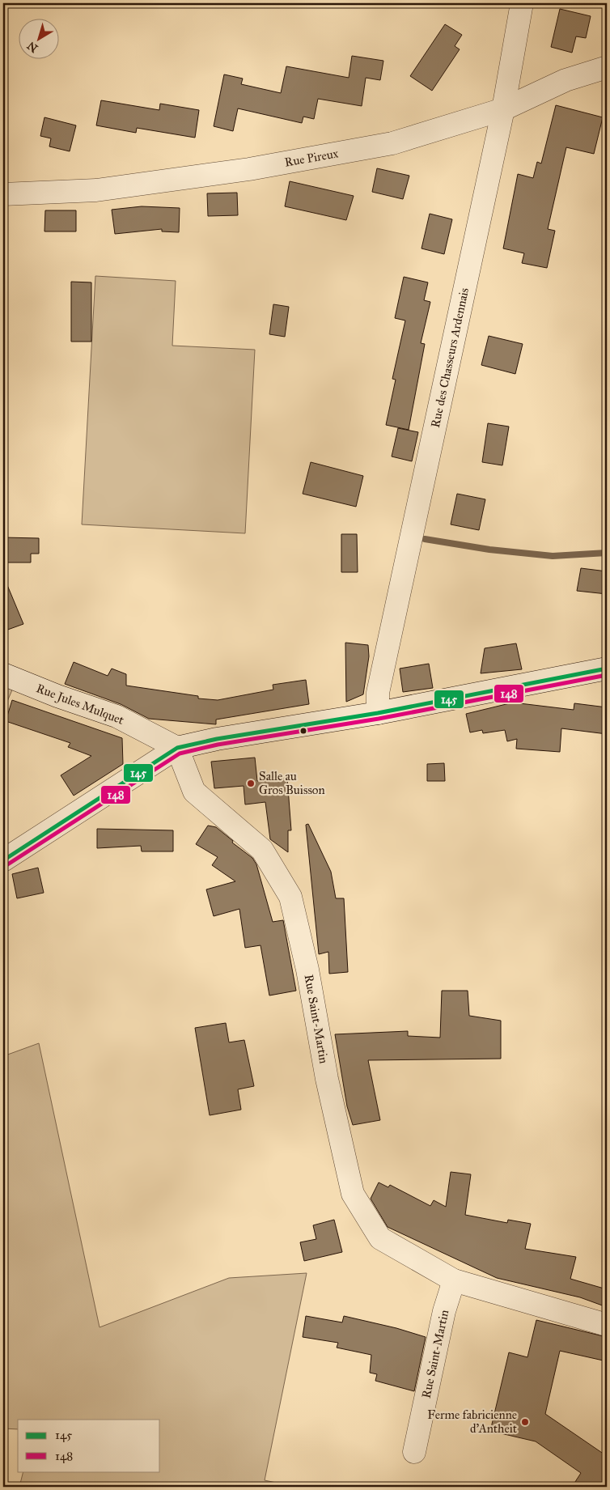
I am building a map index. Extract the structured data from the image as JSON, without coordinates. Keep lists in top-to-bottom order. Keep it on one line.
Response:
{"streets":{"street":["Rue Pireux","Rue des Chasseurs Ardennais","Rue Jules Mulquet","Rue Saint-Martin"]},"crossings":[["Rue Pireux","Rue des Chasseurs Ardennais"],["Rue Jules Mulquet","Rue Saint-Martin"]],"places":["Salle au Gros Buisson","Ferme fabricienne d'Antheit"],"lines":["transit line 145","transit line 148"],"legend":["145","148"],"north":"bottom left"}
